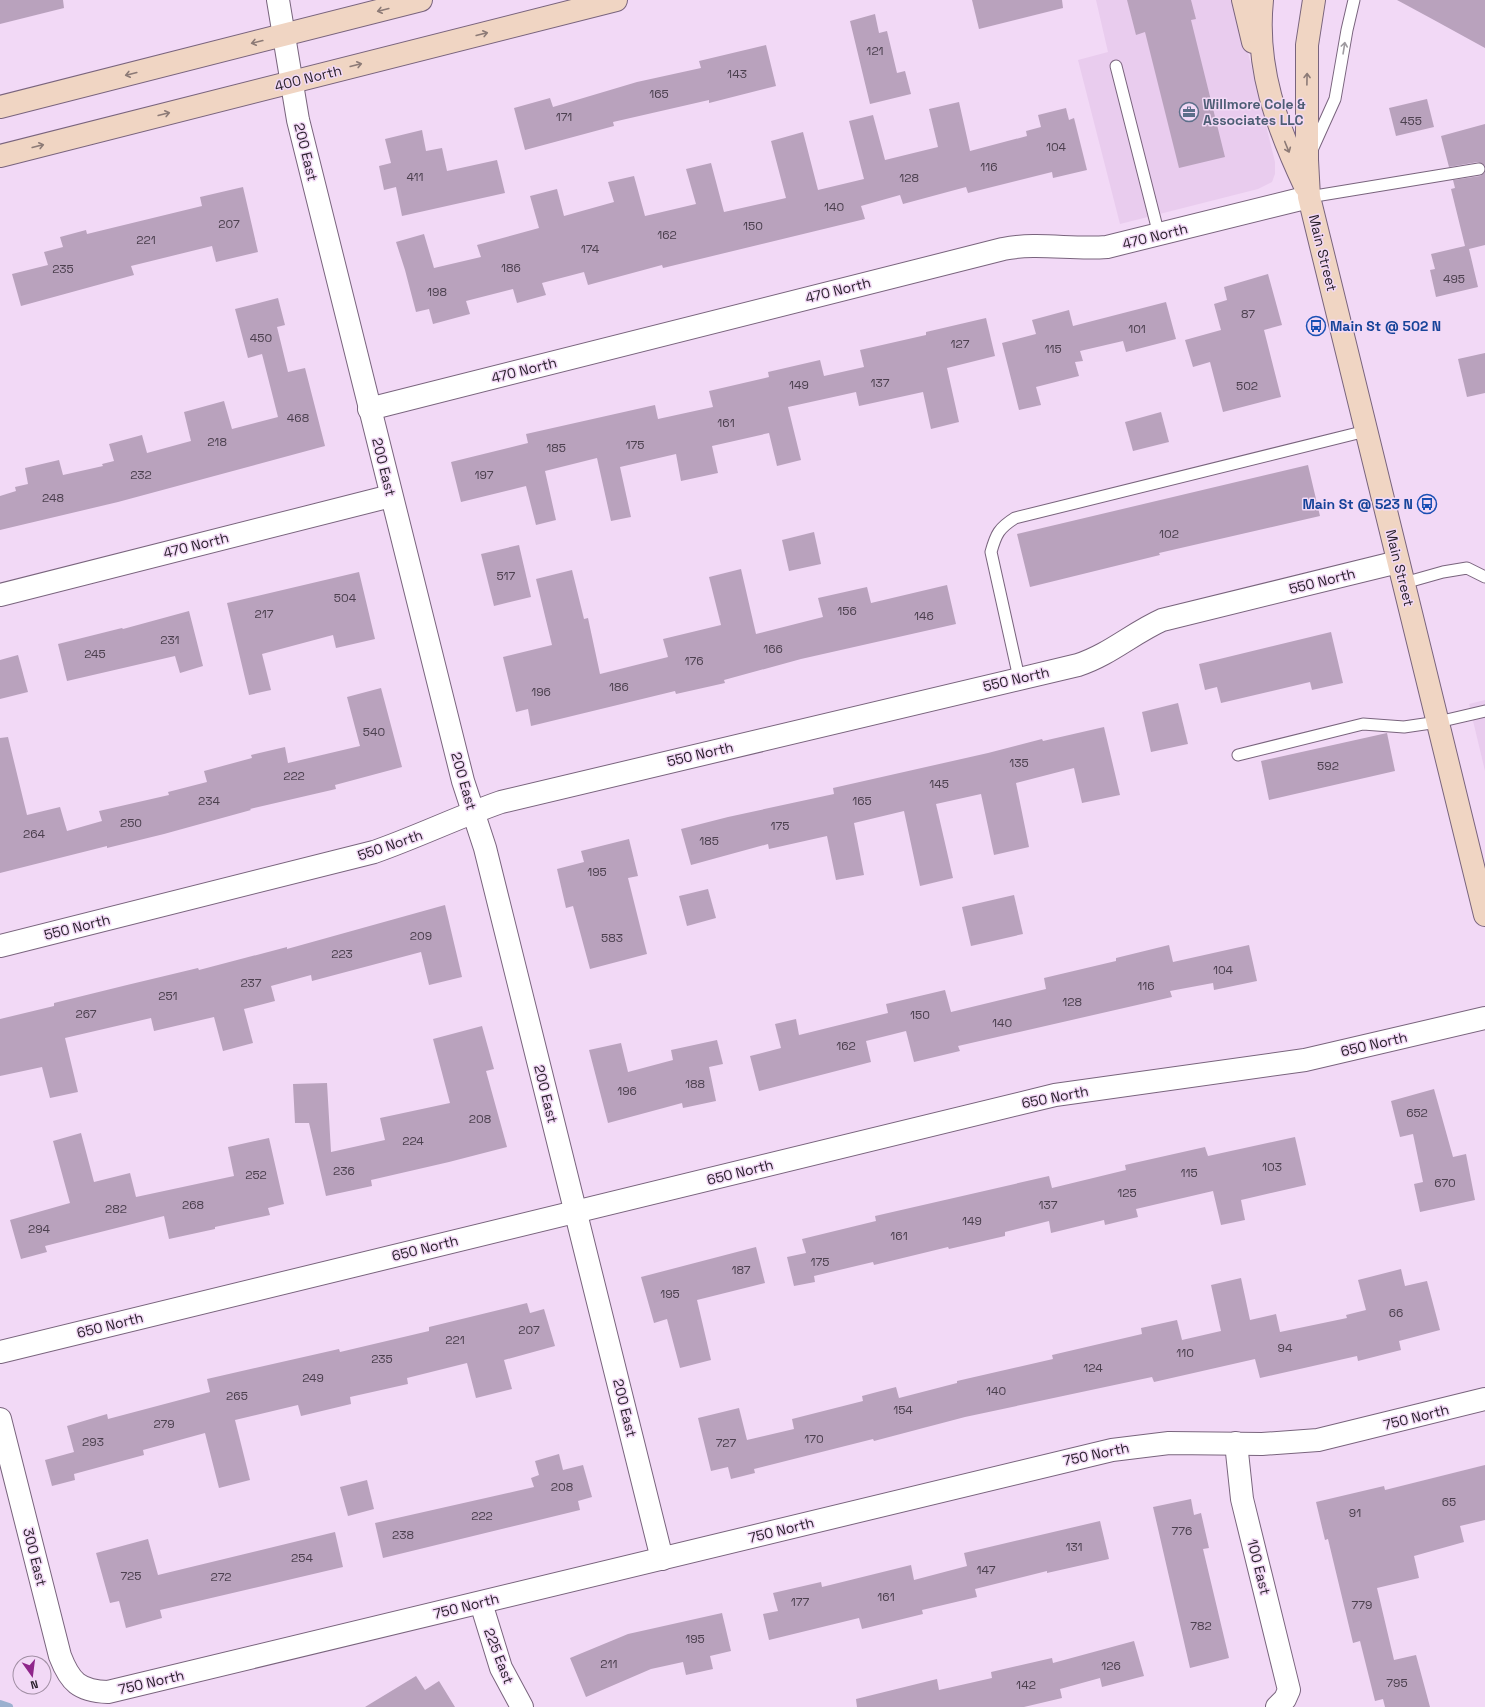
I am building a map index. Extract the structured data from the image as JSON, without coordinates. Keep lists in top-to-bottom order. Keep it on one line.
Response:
{"streets":{"main road":["400 North","Main Street"],"street":["200 East","470 North","550 North","650 North","750 North","300 East","100 East","225 East"]},"crossings":[["400 North","200 East"],["200 East","470 North"],["200 East","550 North"],["200 East","650 North"],["200 East","750 North"],["470 North","Main Street"],["Main Street","550 North"],["750 North","300 East"],["750 North","100 East"],["750 North","225 East"]],"places":{"office":["Willmore Cole & Associates LLC"],"bus stop":["Main St @ 502 N","Main St @ 523 N"]},"house_numbers":["121","143","165","171","455","104","116","411","128","140","207","150","162","221","174","186","235","495","198","87","101","450","127","115","137","149","502","468","161","218","175","185","232","197","248","102","517","504","156","217","146","231","166","245","176","186","196","540","135","592","222","145","234","165","250","175","264","185","195","209","583","223","104","237","116","251","128","267","150","140","162","188","196","652","208","224","103","236","115","252","670","125","268","137","282","149","294","161","175","187","195","66","207","221","94","110","235","124","249","140","265","154","279","170","293","727","208","65","91","222","776","238","131","254","147","725","272","161","177","779","782","195","211","126","795","142"],"north":"bottom"}
